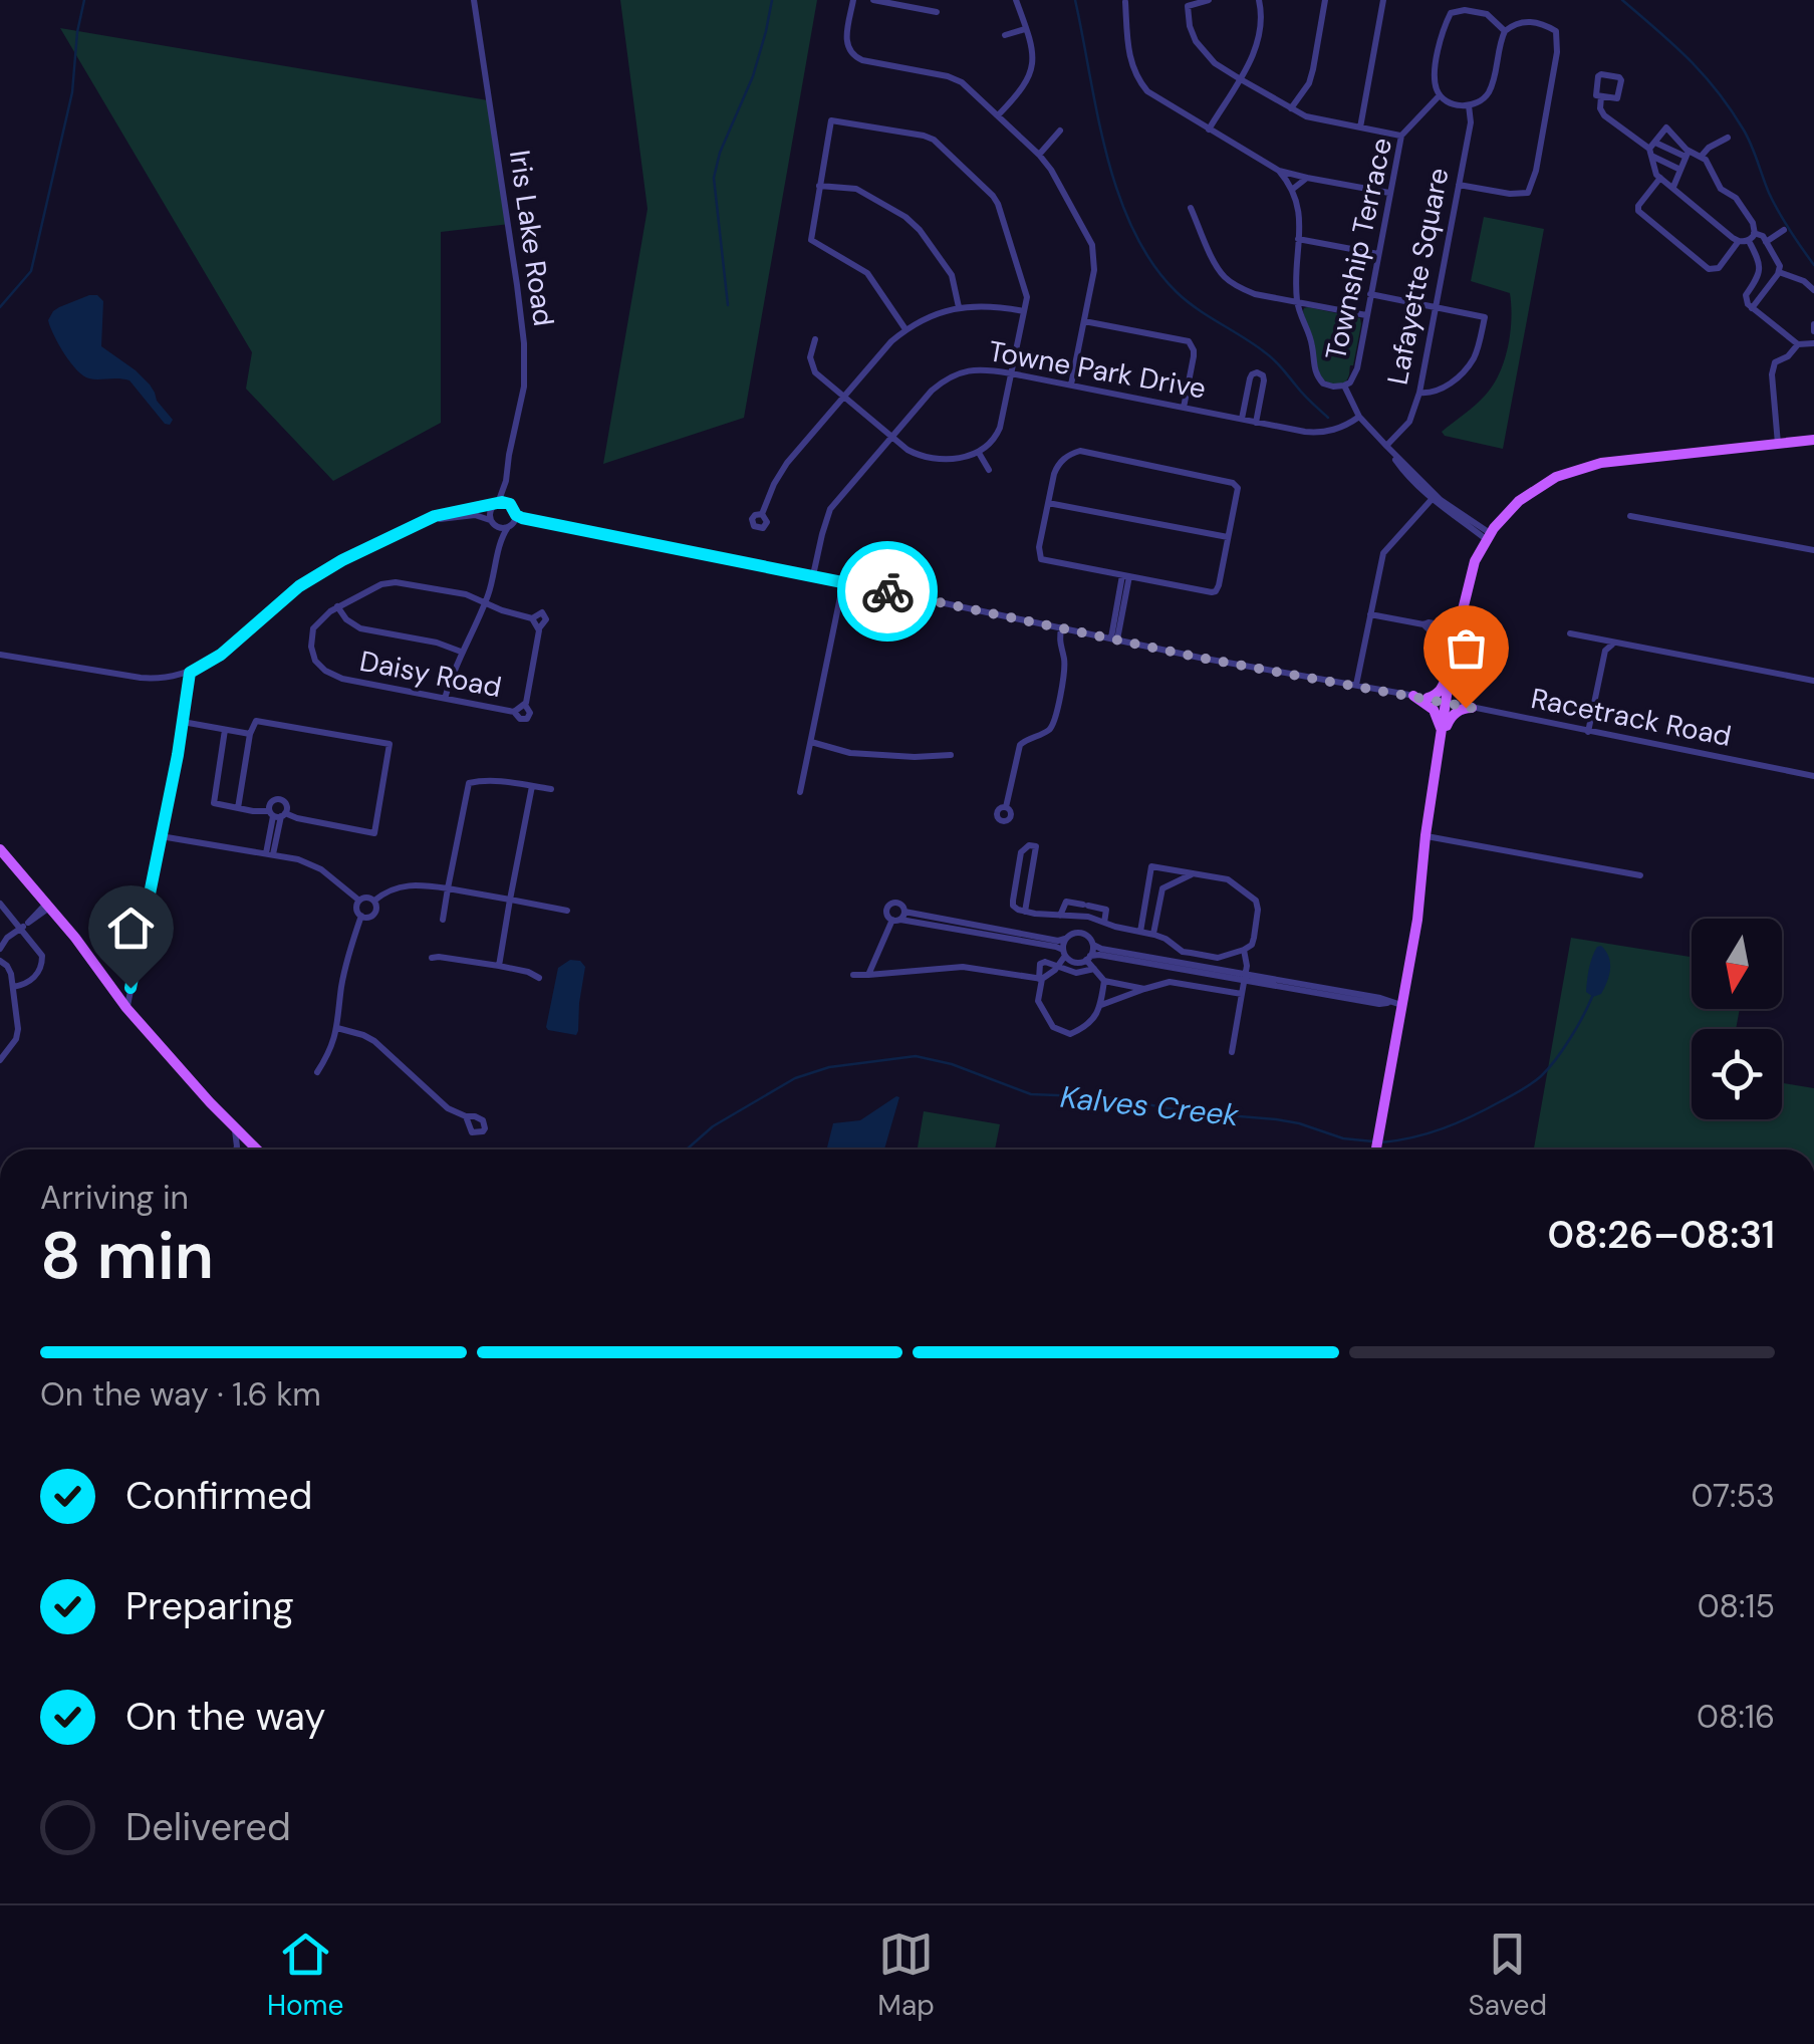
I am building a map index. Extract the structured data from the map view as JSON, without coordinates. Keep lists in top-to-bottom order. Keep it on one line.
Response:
{"streets":{"street":["Iris Lake Road","Township Terrace","Lafayette Square","Towne Park Drive","Daisy Road","Racetrack Road"]},"crossings":[["Iris Lake Road","Racetrack Road"],["Township Terrace","Lafayette Square"],["Township Terrace","Towne Park Drive"],["Towne Park Drive","Racetrack Road"]],"water":["Kalves Creek"],"north":"bottom","page":{"heading":["8 min","Arriving in","08:26–08:31"],"bar":"On the way · 1.6 km","list":[["Confirmed","07:53"],["Preparing","08:15"],["On the way","08:16"],"Delivered"],"tabs":["Home","Map","Saved"]}}
